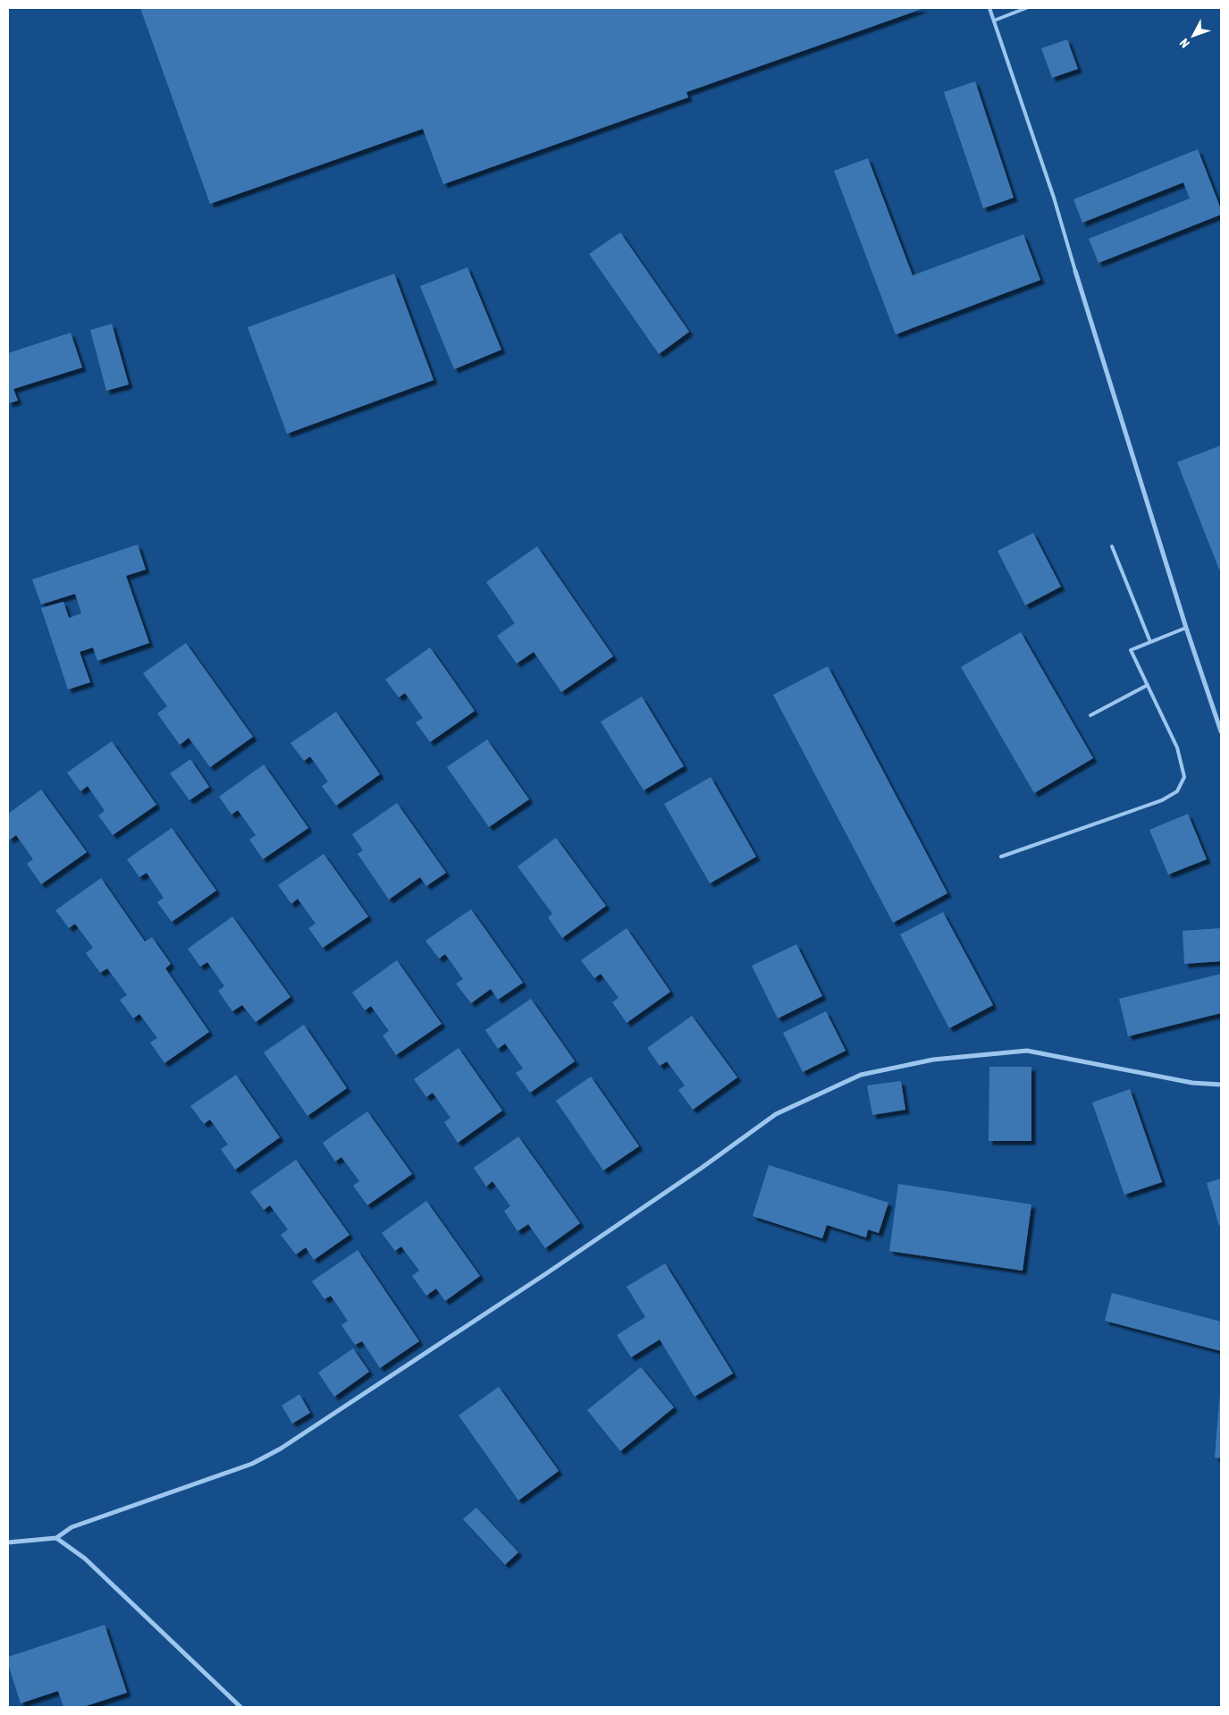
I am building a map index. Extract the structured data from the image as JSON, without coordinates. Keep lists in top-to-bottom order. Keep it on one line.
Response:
{"north":"bottom left"}
